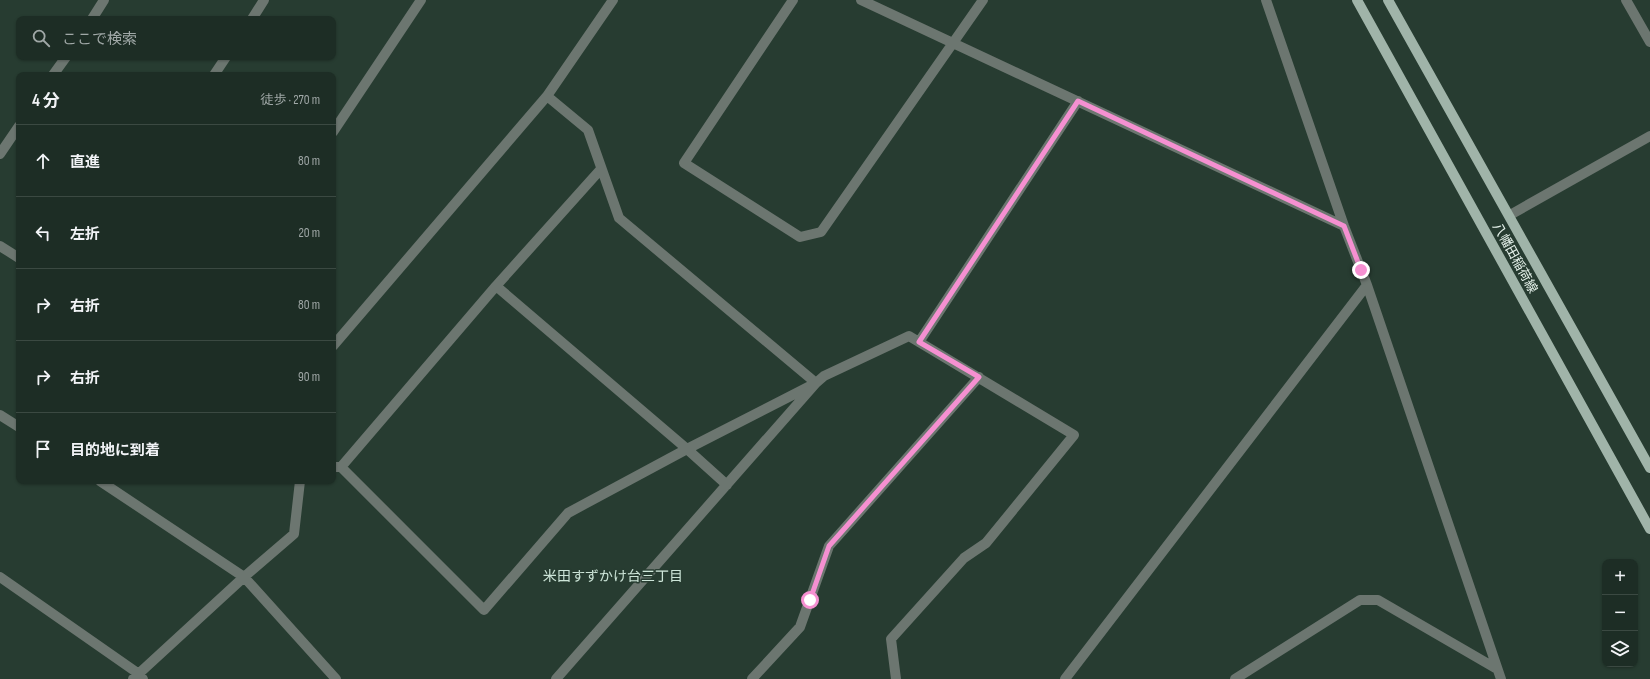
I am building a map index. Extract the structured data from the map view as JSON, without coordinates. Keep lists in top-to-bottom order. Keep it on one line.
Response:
{"streets":{"main road":["八幡田稲荷線"]},"districts":["米田すずかけ台三丁目"],"page":{"search":"ここで検索","heading":["4 分","徒歩 · 270 m"],"list":[["直進","80 m"],["左折","20 m"],["右折","80 m"],["右折","90 m"],"目的地に到着"],"map_buttons":["+","−"]}}
